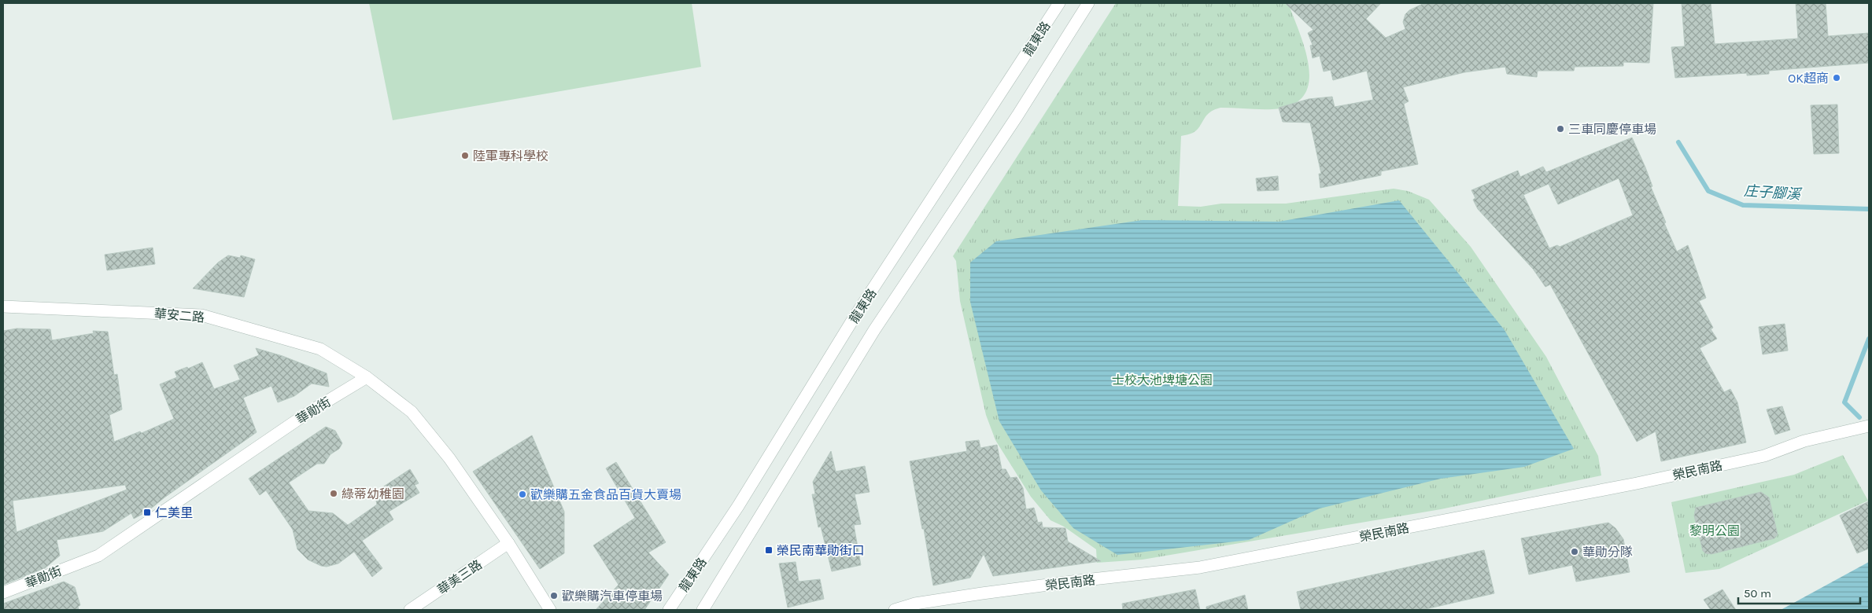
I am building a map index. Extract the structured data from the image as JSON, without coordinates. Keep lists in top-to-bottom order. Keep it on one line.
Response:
{"streets":{"street":["龍東路","華安二路","華勛街","榮民南路","華美三路"]},"crossings":[["華安二路","華勛街"]],"water":["庄子腳溪"],"parks":["士校大池埤塘公園","黎明公園"],"places":{"other":["OK超商","三車同慶停車場","陸軍專科學校","綠蒂幼稚園","歡樂購五金食品百貨大賣場","華勛分隊","歡樂購汽車停車場"],"transit":["仁美里","榮民南華勛街口"]},"scale_bar":"50 m"}
